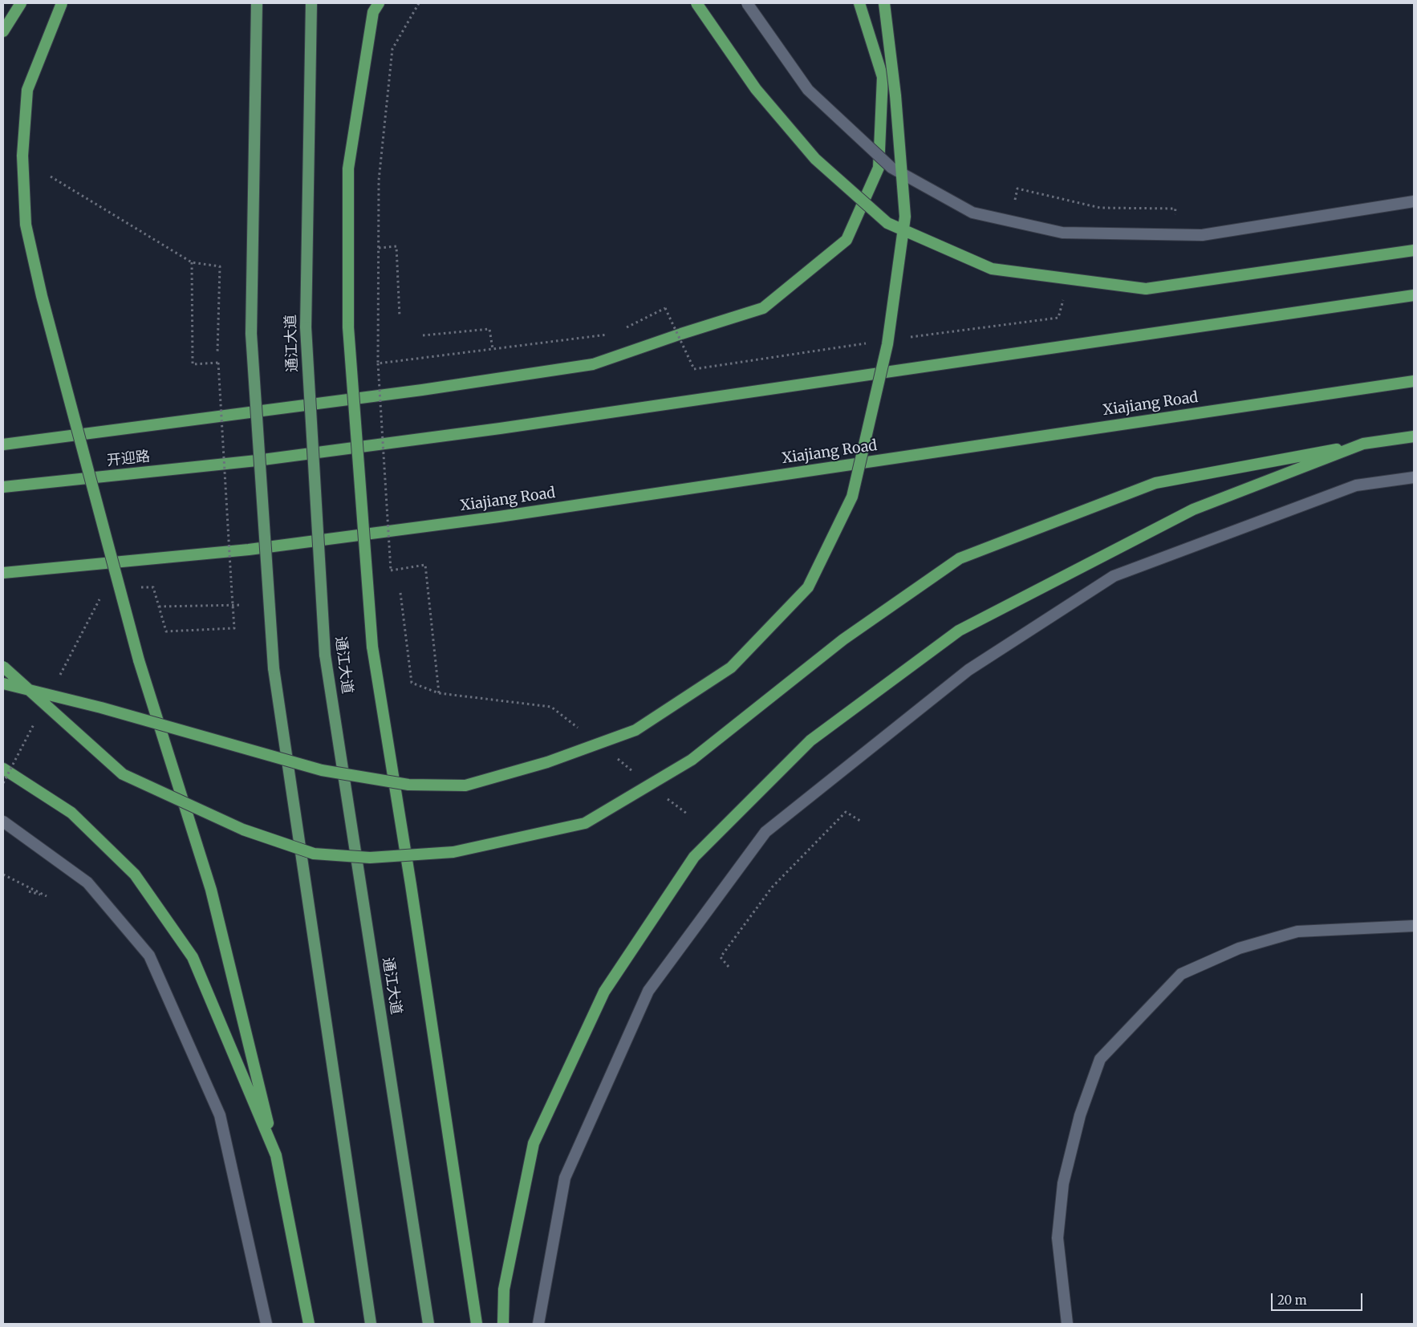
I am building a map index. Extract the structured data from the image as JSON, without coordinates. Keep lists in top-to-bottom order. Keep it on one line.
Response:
{"streets":{"highway":["Xiajiang Road","开迎路"],"main road":["通江大道"]},"scale_bar":"20 m"}
